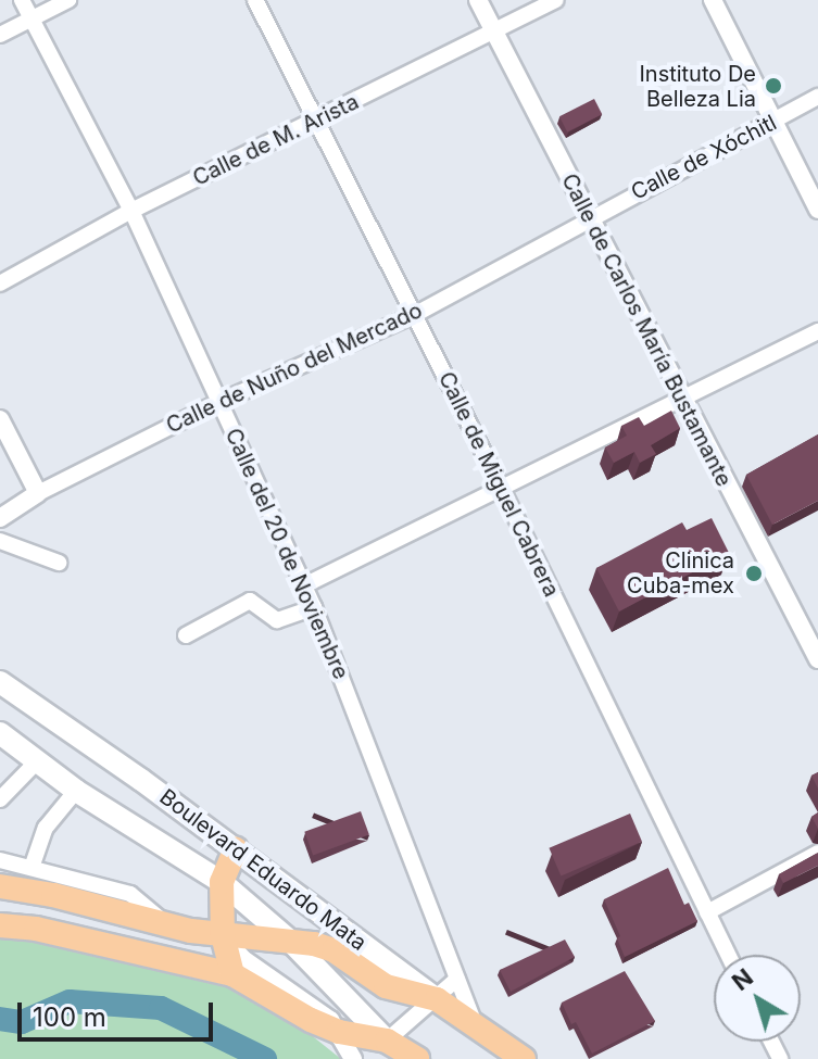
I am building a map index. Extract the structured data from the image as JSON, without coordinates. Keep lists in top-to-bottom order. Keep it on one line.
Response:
{"streets":{"main road":["Boulevard Eduardo Mata"],"street":["Calle de M. Arista","Calle de Xóchitl","Calle de Carlos María Bustamante","Calle de Nuño del Mercado","Calle de Miguel Cabrera","Calle del 20 de Noviembre"]},"crossings":[["Calle de M. Arista","Calle de Carlos María Bustamante"],["Calle de M. Arista","Calle de Miguel Cabrera"],["Calle de M. Arista","Calle del 20 de Noviembre"],["Calle de Xóchitl","Calle de Carlos María Bustamante"],["Calle de Xóchitl","Calle de Nuño del Mercado"],["Calle de Carlos María Bustamante","Calle de Nuño del Mercado"],["Calle de Nuño del Mercado","Calle de Miguel Cabrera"],["Calle de Nuño del Mercado","Calle del 20 de Noviembre"],["Calle del 20 de Noviembre","Boulevard Eduardo Mata"]],"places":["Instituto De Belleza Lia","Clinica Cuba-mex"],"scale_bar":"100 m","north":"top left"}
